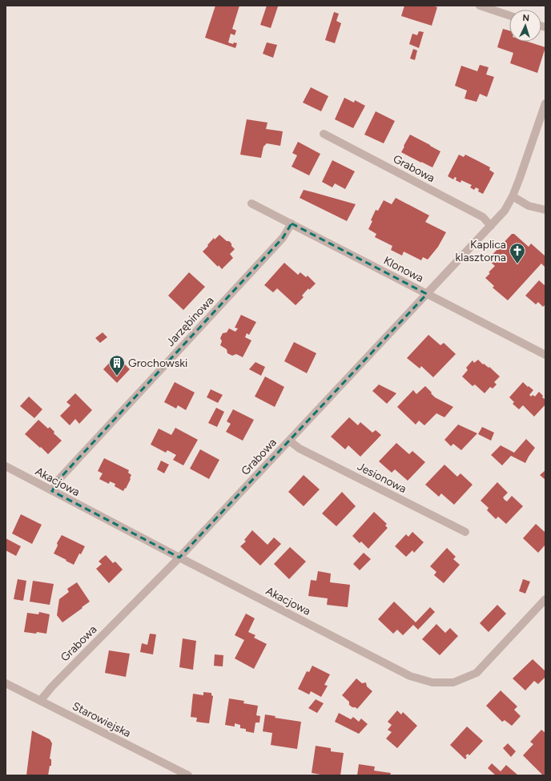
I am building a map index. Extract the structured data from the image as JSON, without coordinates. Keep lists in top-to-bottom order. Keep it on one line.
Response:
{"streets":{"street":["Grabowa","Klonowa","Jarzębinowa","Jesionowa","Akacjowa","Starowiejska"]},"crossings":[["Grabowa","Klonowa"],["Grabowa","Jesionowa"],["Grabowa","Akacjowa"],["Grabowa","Starowiejska"],["Klonowa","Jarzębinowa"],["Jarzębinowa","Akacjowa"]],"places":{"church":["Kaplica klasztorna"],"building":["Grochowski"]},"north":"top"}
